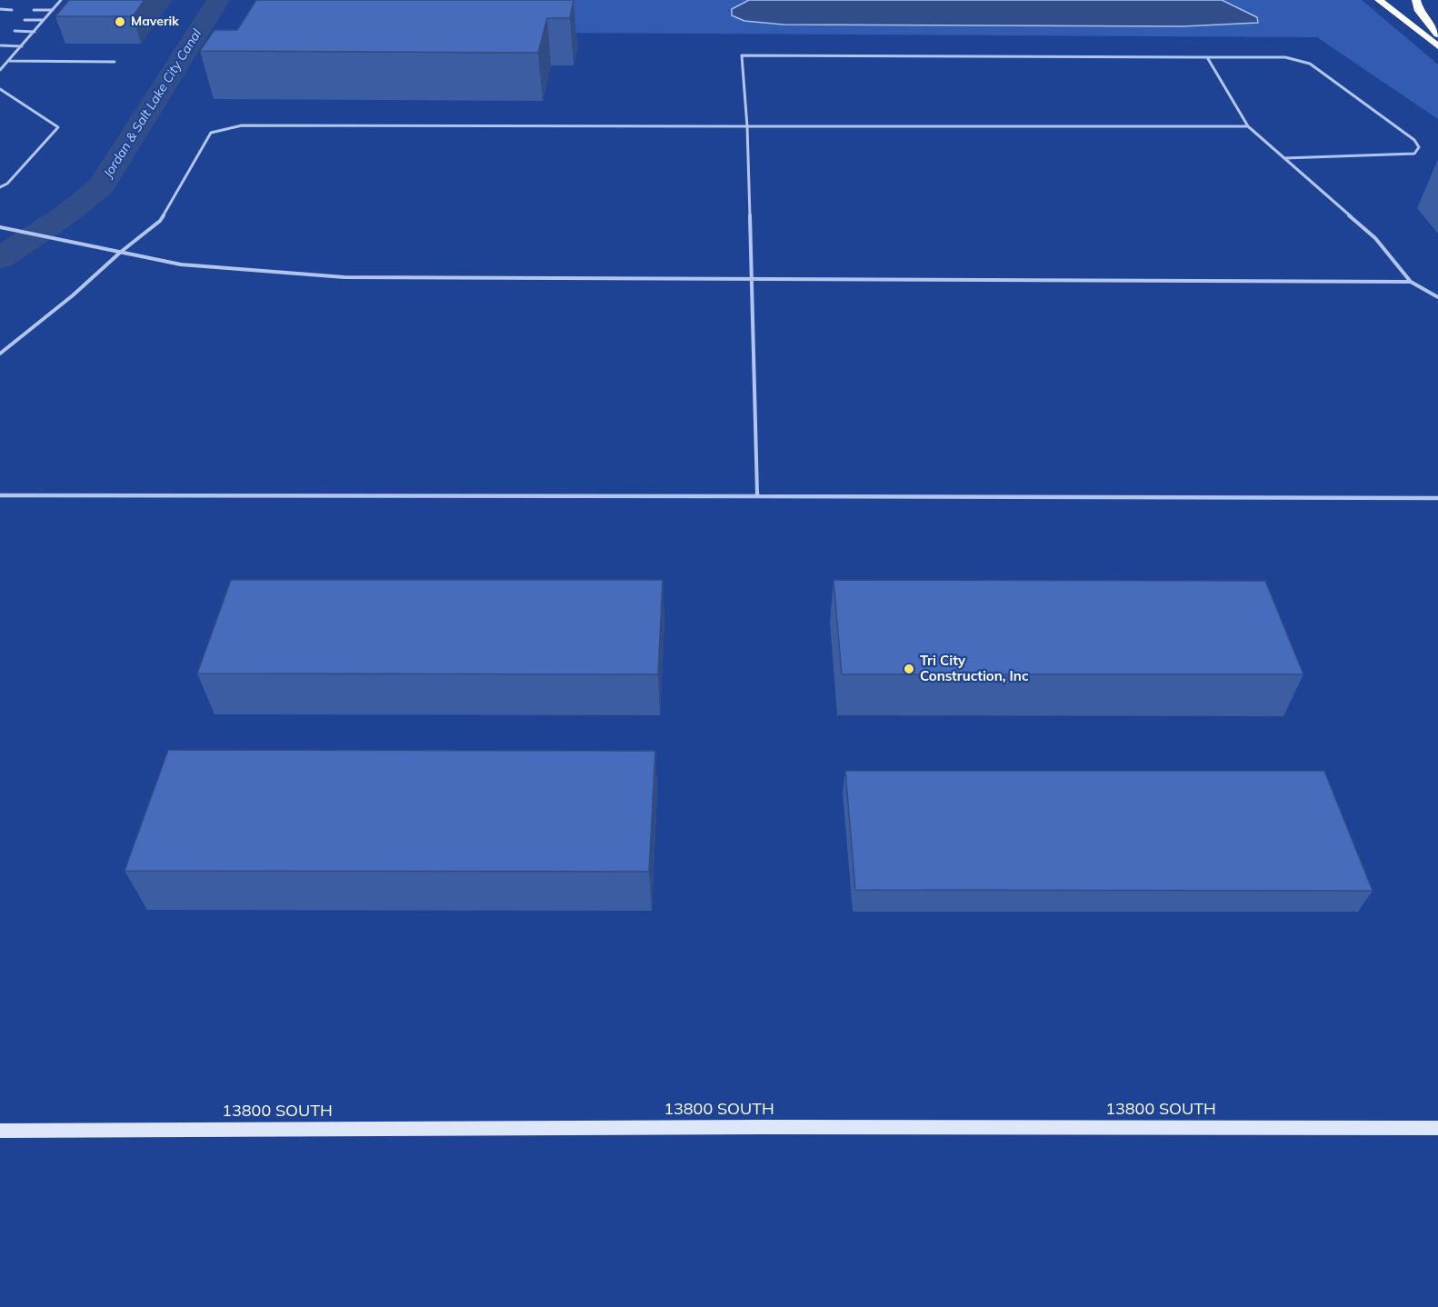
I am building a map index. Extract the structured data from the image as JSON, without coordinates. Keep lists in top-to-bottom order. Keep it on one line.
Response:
{"streets":{"street":["13800 SOUTH"]},"water":["Jordan & Salt Lake City Canal"],"places":["Maverik","Tri City Construction, Inc"]}
